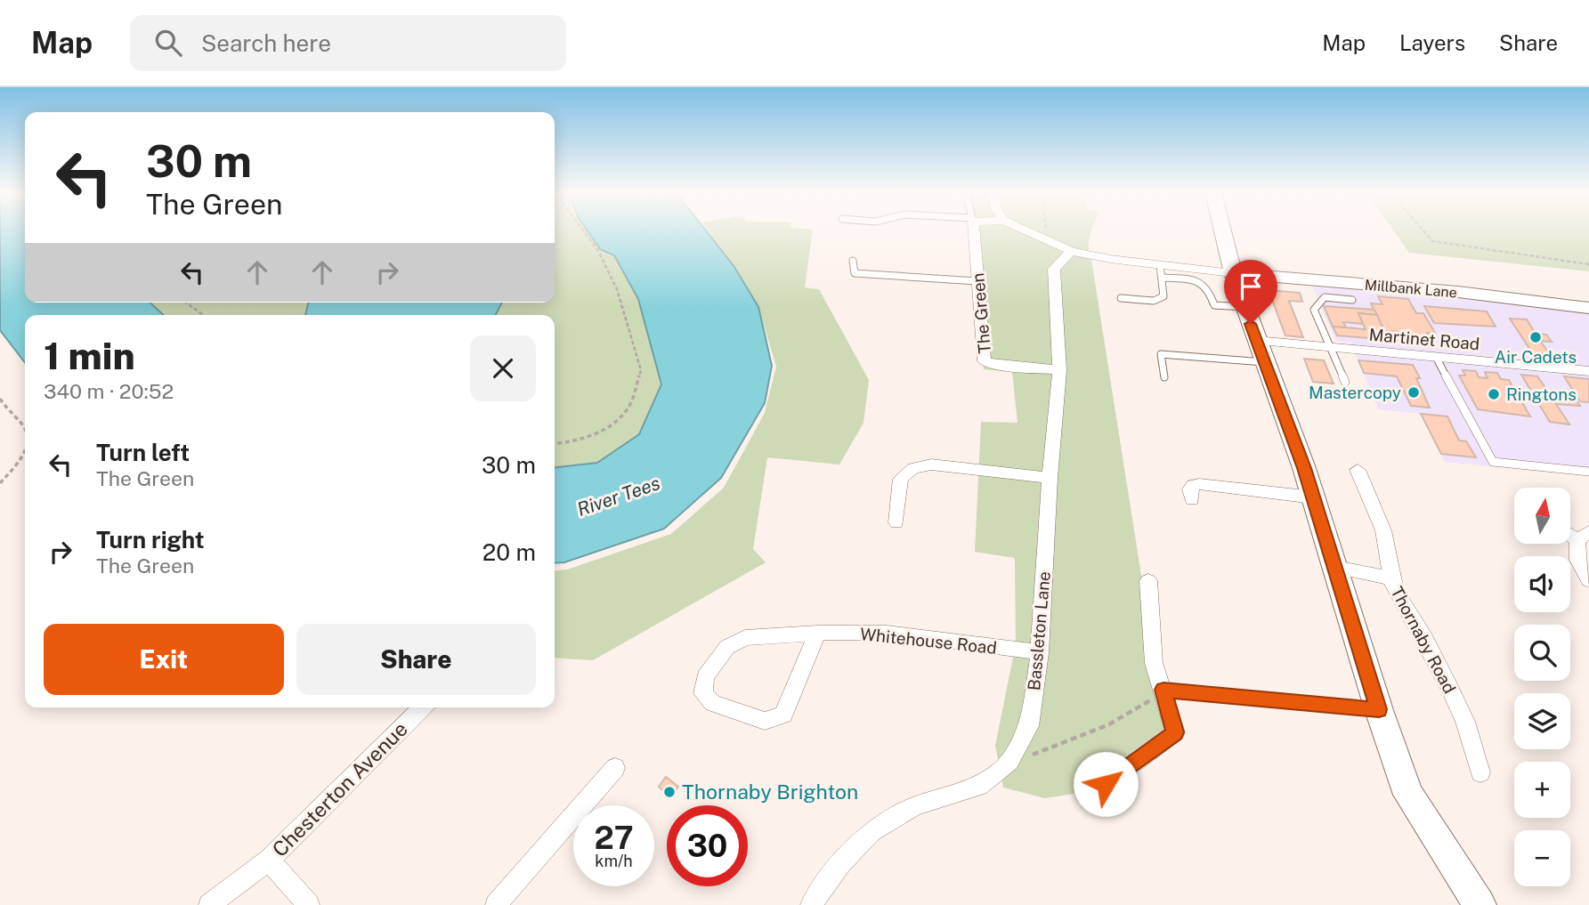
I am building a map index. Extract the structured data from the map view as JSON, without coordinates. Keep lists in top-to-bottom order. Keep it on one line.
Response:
{"streets":{"street":["Millbank Lane","The Green","Martinet Road","Bassleton Lane","Thornaby Road","Whitehouse Road","Chesterton Avenue"]},"crossings":[["The Green","Bassleton Lane"],["Bassleton Lane","Whitehouse Road"]],"water":["River Tees"],"places":["Air Cadets","Mastercopy","Ringtons","Thornaby Brighton"],"north":"top","page":{"header":"Map","search":"Search here","nav":["Map","Layers","Share"],"turn":["30 m","The Green"],"heading":["1 min","340 m · 20:52"],"list":[{"name":"Turn left","note":"The Green","value":"30 m"},{"name":"Turn right","note":"The Green","value":"20 m"}],"map_buttons":["+","−"],"buttons":["Exit","Share"],"speed":"27 km/h","limit":"30"}}
